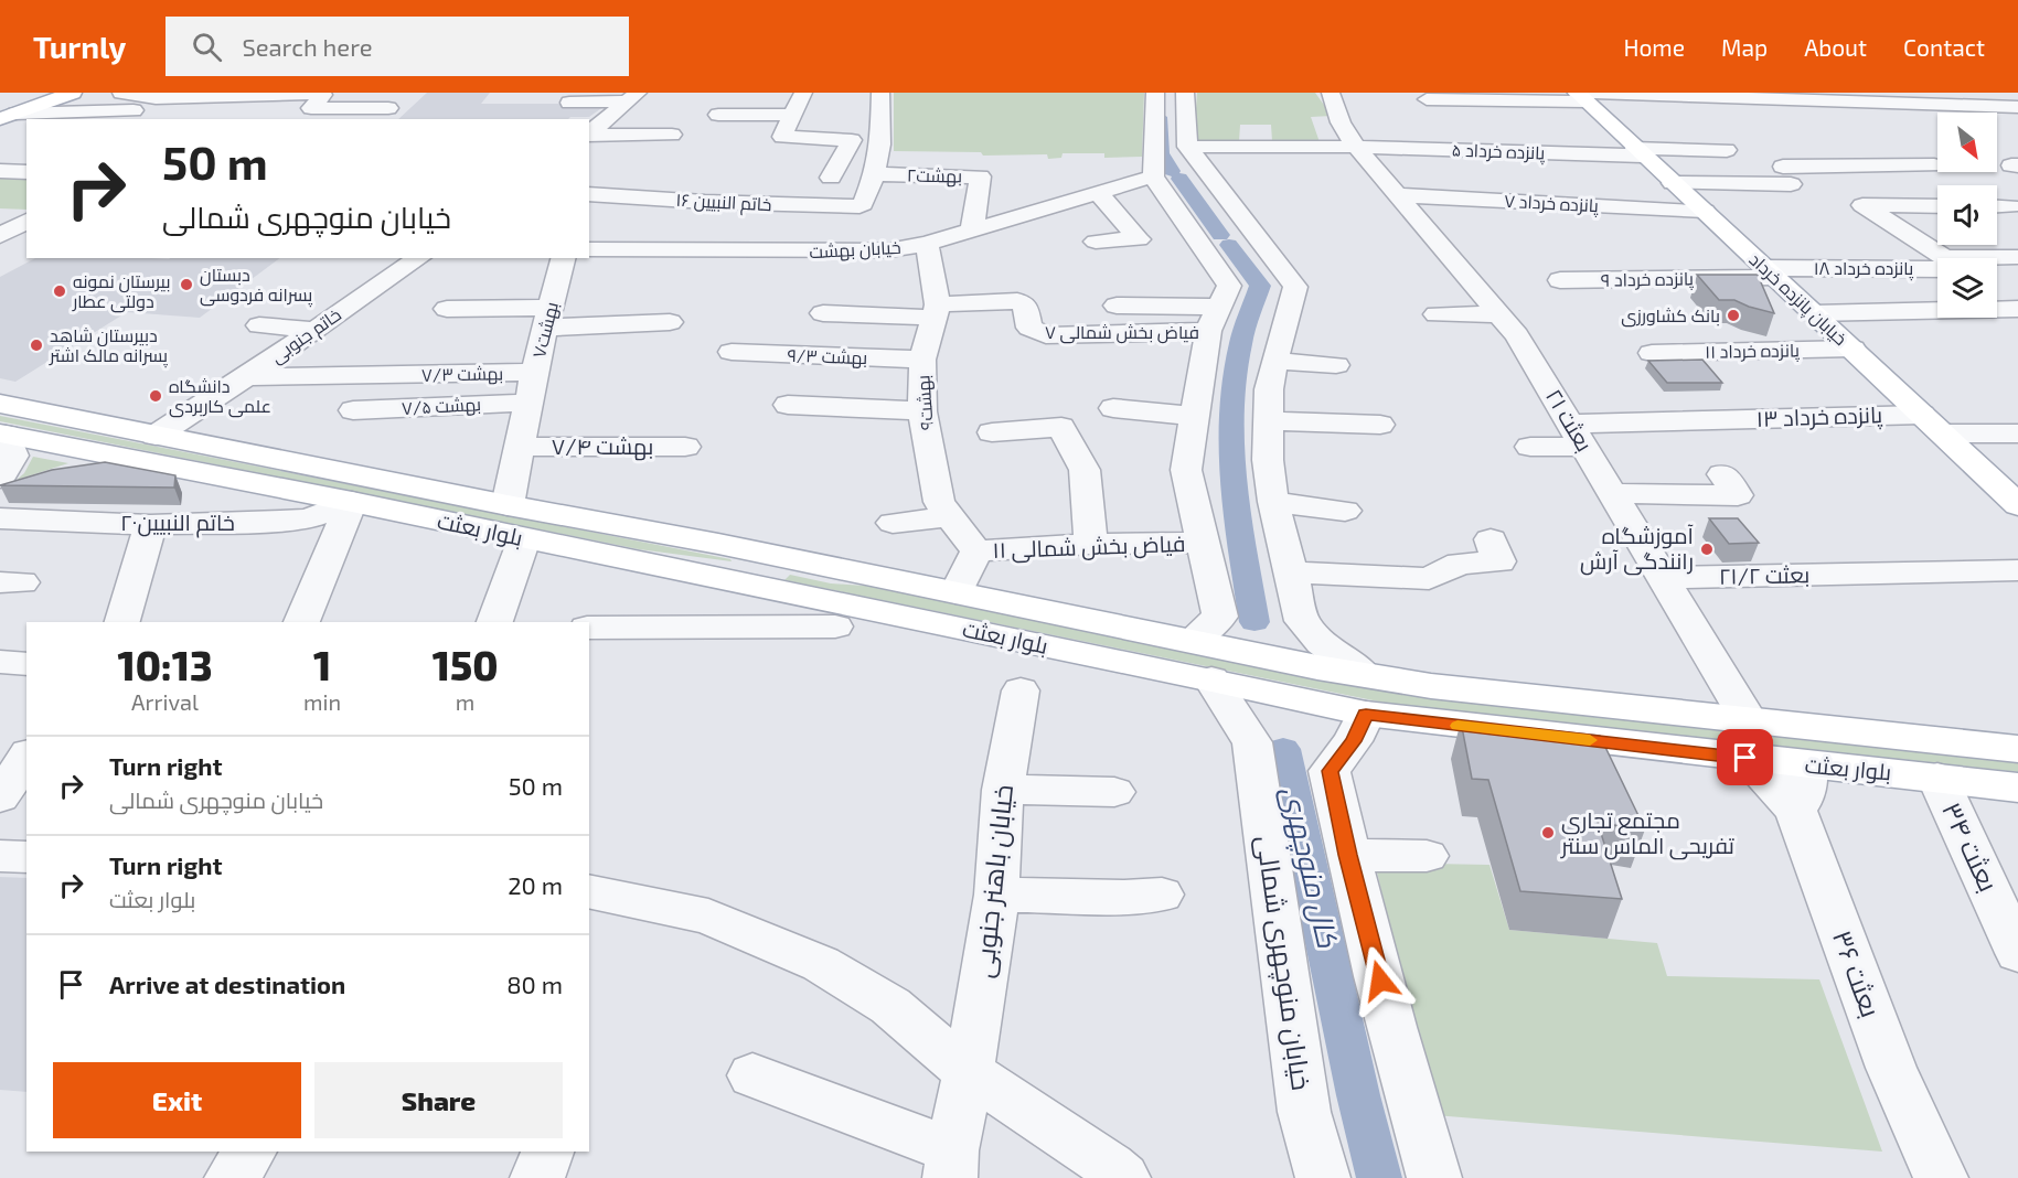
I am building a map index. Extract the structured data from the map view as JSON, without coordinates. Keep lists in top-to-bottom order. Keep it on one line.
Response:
{"streets":{"main road":["خیابان پانزده خرداد","بلوار بعثت"],"street":["پانزده خرداد ۵","بهشت۲","خاتم النبیین ۱۶","پانزده خرداد ۷","خیابان بهشت","پانزده خرداد ۱۸","پانزده خرداد ۹","بهشت۷","فیاض بخش شمالی ۷","خاتم جنوبی","پانزده خرداد ۱۱","بهشت ۹/۳","بهشت ۷/۳","بهشت۹","بهشت ۷/۵","پانزده خرداد ۱۳","بعثت ۲۱","بهشت ۷/۴","خاتم النبیین۲۰","فیاض بخش شمالی ۱۱","بعثت ۲۱/۲","بعثت ۳۴","خیابان باهنر جنوبی","خیابان منوچهری شمالی","بعثت ۳۶"]},"crossings":[["پانزده خرداد ۵","خیابان پانزده خرداد"],["پانزده خرداد ۵","بعثت ۲۱"],["بهشت۲","خاتم النبیین ۱۶"],["بهشت۲","خیابان بهشت"],["پانزده خرداد ۷","خیابان پانزده خرداد"],["پانزده خرداد ۷","بعثت ۲۱"],["خیابان بهشت","بهشت۹"],["پانزده خرداد ۱۸","پانزده خرداد ۹"],["پانزده خرداد ۱۸","خیابان پانزده خرداد"],["پانزده خرداد ۹","خیابان پانزده خرداد"],["خیابان پانزده خرداد","پانزده خرداد ۱۱"],["خیابان پانزده خرداد","پانزده خرداد ۱۳"],["بهشت۷","بهشت ۷/۳"],["بهشت۷","بهشت ۷/۵"],["بهشت۷","بهشت ۷/۴"],["بهشت۷","بلوار بعثت"],["فیاض بخش شمالی ۷","بهشت۹"],["خاتم جنوبی","بهشت ۷/۳"],["خاتم جنوبی","بلوار بعثت"],["بهشت ۹/۳","بهشت۹"],["بهشت۹","فیاض بخش شمالی ۱۱"],["پانزده خرداد ۱۳","بعثت ۲۱"],["بعثت ۲۱","بلوار بعثت"],["بعثت ۲۱","بعثت ۲۱/۲"],["بعثت ۲۱","بعثت ۳۶"],["خاتم النبیین۲۰","بلوار بعثت"],["بلوار بعثت","بعثت ۳۴"],["بلوار بعثت","خیابان منوچهری شمالی"]],"water":["کال منوچهری"],"places":["دبستان پسرانه فردوسی","بیرستان نمونه دولتی عطار","بانک کشاورزی","دبیرستان شاهد پسرانه مالک اشتر","دانشگاه علمی کاربردی","آموزشگاه رانندگی آرش","مجتمع تجاری تفریحی الماس سنتر"],"north":"bottom right","page":{"header":"Turnly","search":"Search here","nav":["Home","Map","About","Contact"],"turn":["50 m","خیابان منوچهری شمالی"],"eta":["10:13","Arrival","1","min","150","m"],"list":[{"name":"Turn right","note":"خیابان منوچهری شمالی","value":"50 m"},{"name":"Turn right","note":"بلوار بعثت","value":"20 m"},{"name":"Arrive at destination","value":"80 m"}],"buttons":["Exit","Share"]}}
